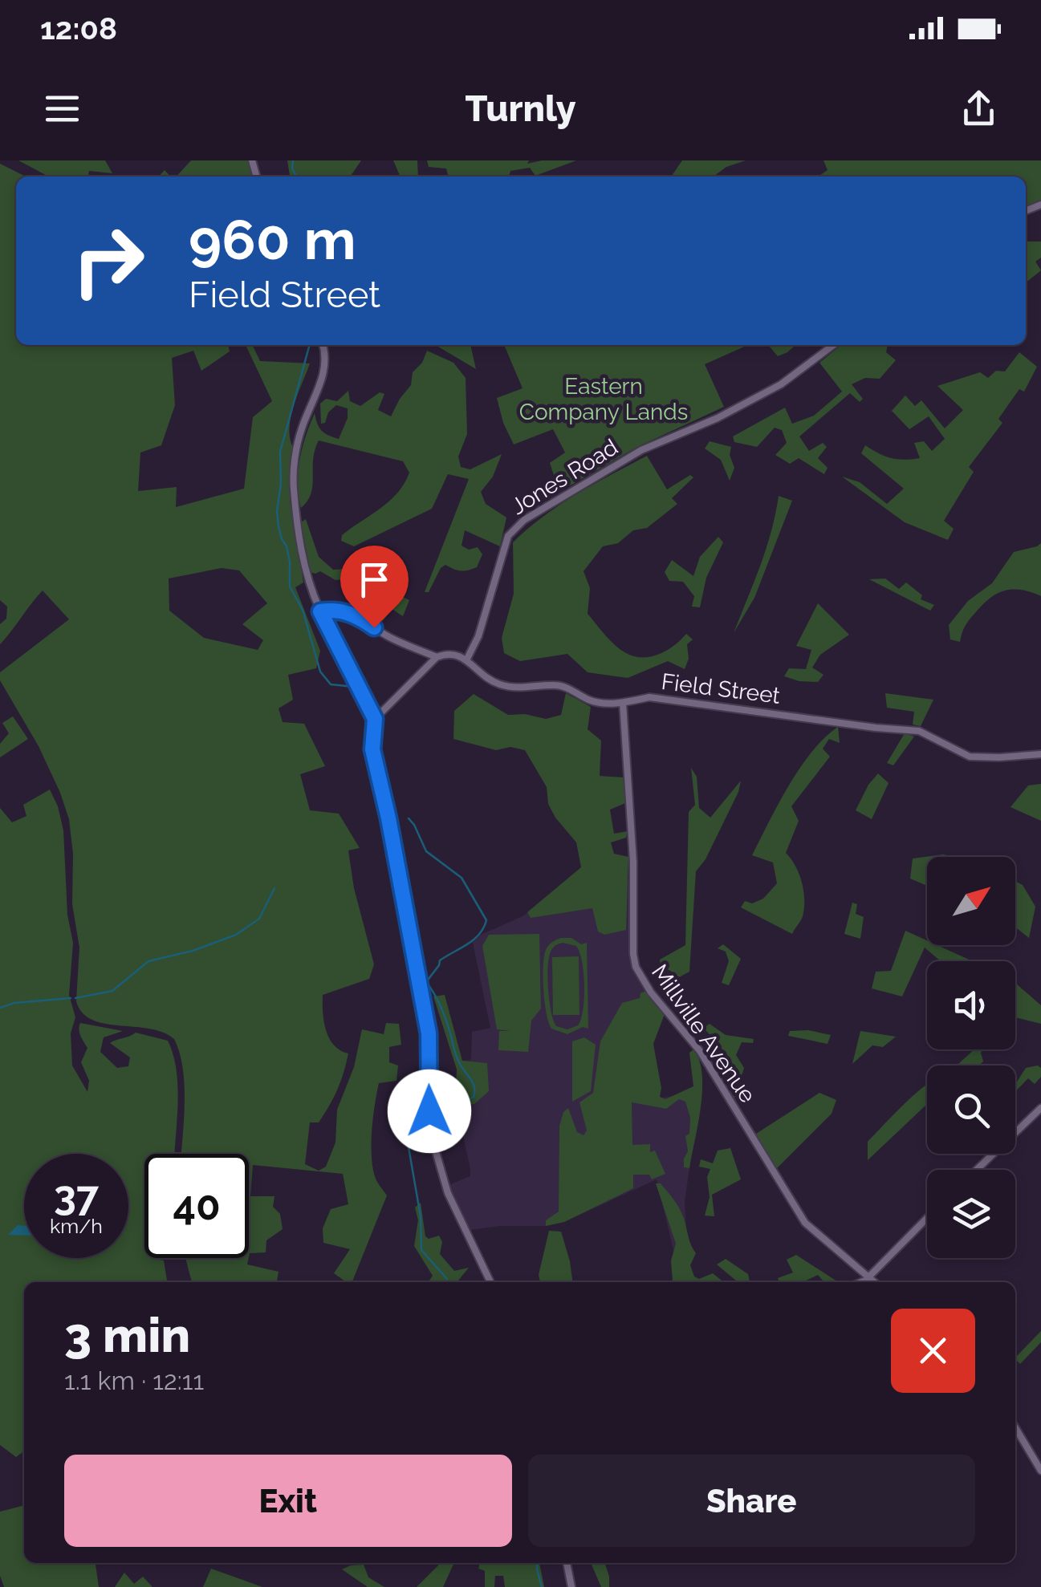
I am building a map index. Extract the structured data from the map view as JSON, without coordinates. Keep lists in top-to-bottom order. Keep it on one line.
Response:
{"streets":{"street":["Jones Road","Field Street","Millville Avenue"]},"crossings":[["Jones Road","Field Street"],["Field Street","Millville Avenue"]],"parks":["Eastern Company Lands"],"north":"top right","page":{"status":"12:08","header":"Turnly","turn":["960 m","Field Street"],"speed":"37 km/h","limit":"40","heading":["3 min","1.1 km · 12:11"],"buttons":["Exit","Share"]}}
